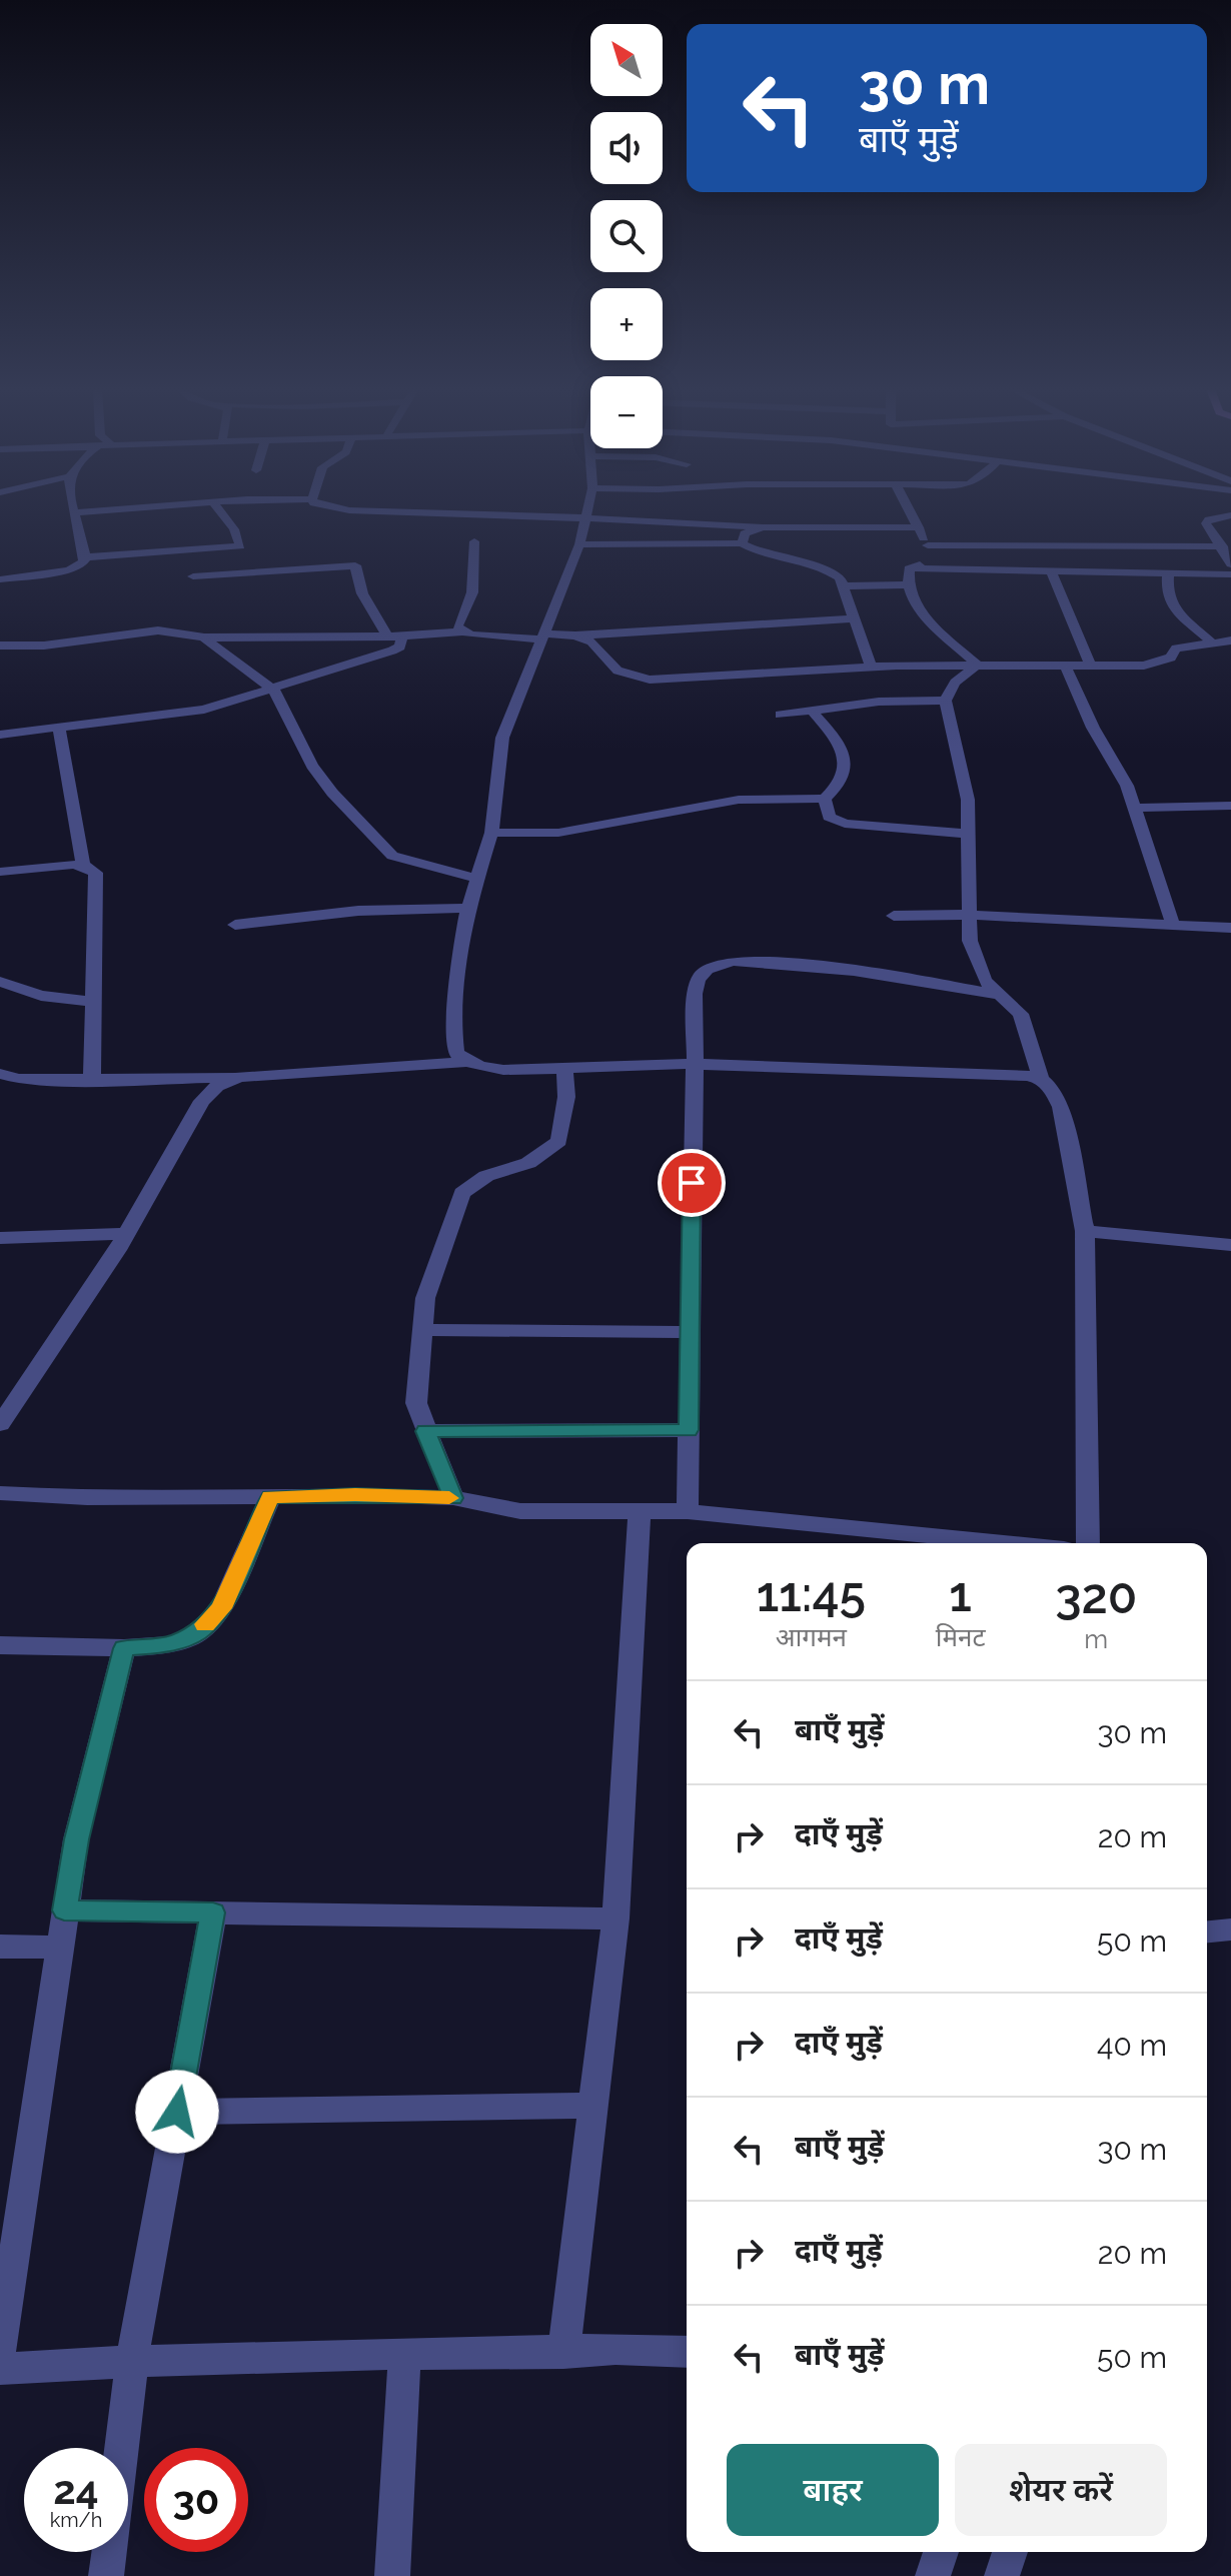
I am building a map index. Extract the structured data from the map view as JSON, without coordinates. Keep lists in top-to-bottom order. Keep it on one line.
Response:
{"north":"top left","page":{"map_buttons":["+","−"],"turn":["30 m","बाएँ मुड़ें"],"eta":["11:45","आगमन","1","मिनट","320","m"],"list":[{"name":"बाएँ मुड़ें","value":"30 m"},{"name":"दाएँ मुड़ें","value":"20 m"},{"name":"दाएँ मुड़ें","value":"50 m"},{"name":"दाएँ मुड़ें","value":"40 m"},{"name":"बाएँ मुड़ें","value":"30 m"},{"name":"दाएँ मुड़ें","value":"20 m"},{"name":"बाएँ मुड़ें","value":"50 m"}],"buttons":["बाहर","शेयर करें"],"speed":"24 km/h","limit":"30"}}
